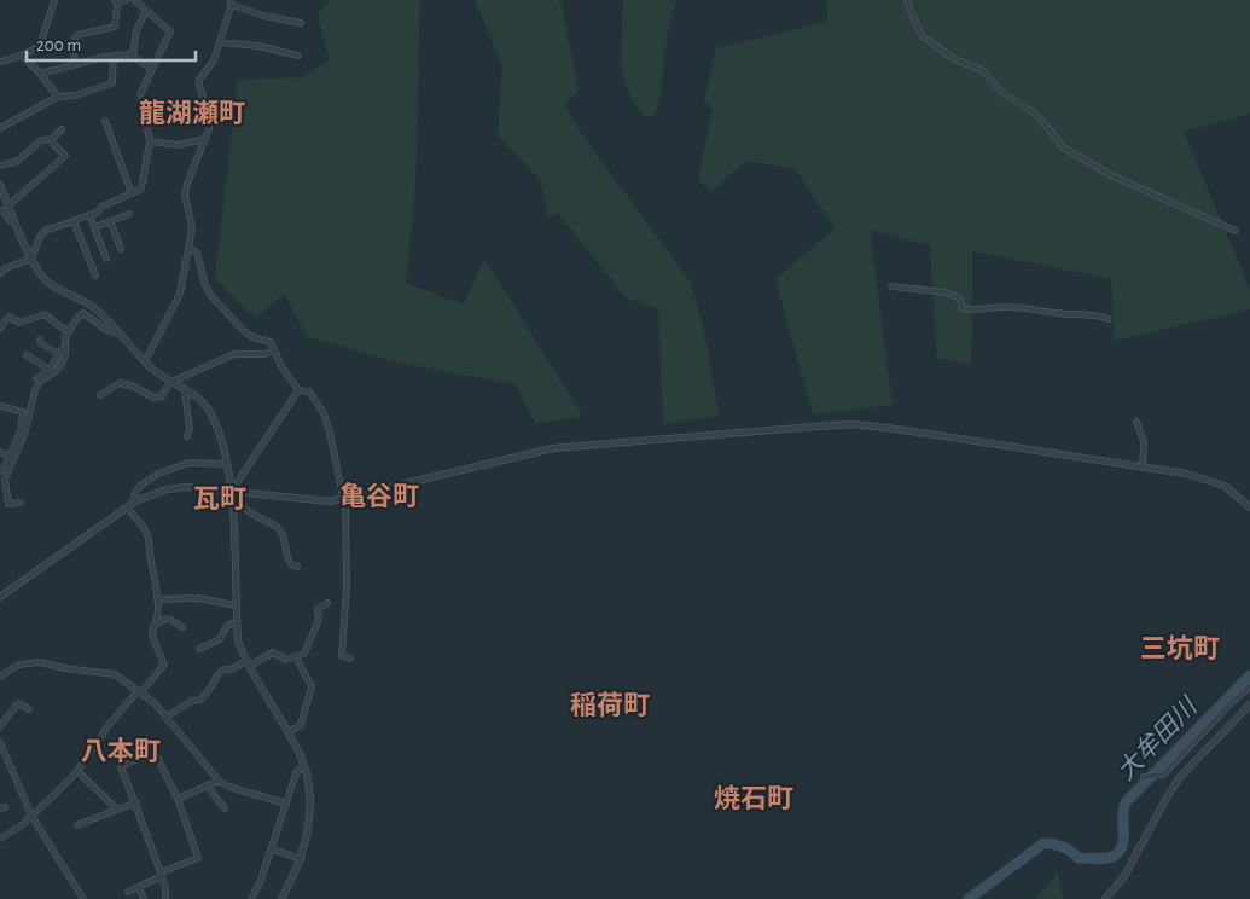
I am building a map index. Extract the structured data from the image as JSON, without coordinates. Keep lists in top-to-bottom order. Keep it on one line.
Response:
{"districts":["龍湖瀬町","亀谷町","瓦町","三坑町","稲荷町","八本町","焼石町"],"water":["大牟田川"],"scale_bar":"200 m"}
